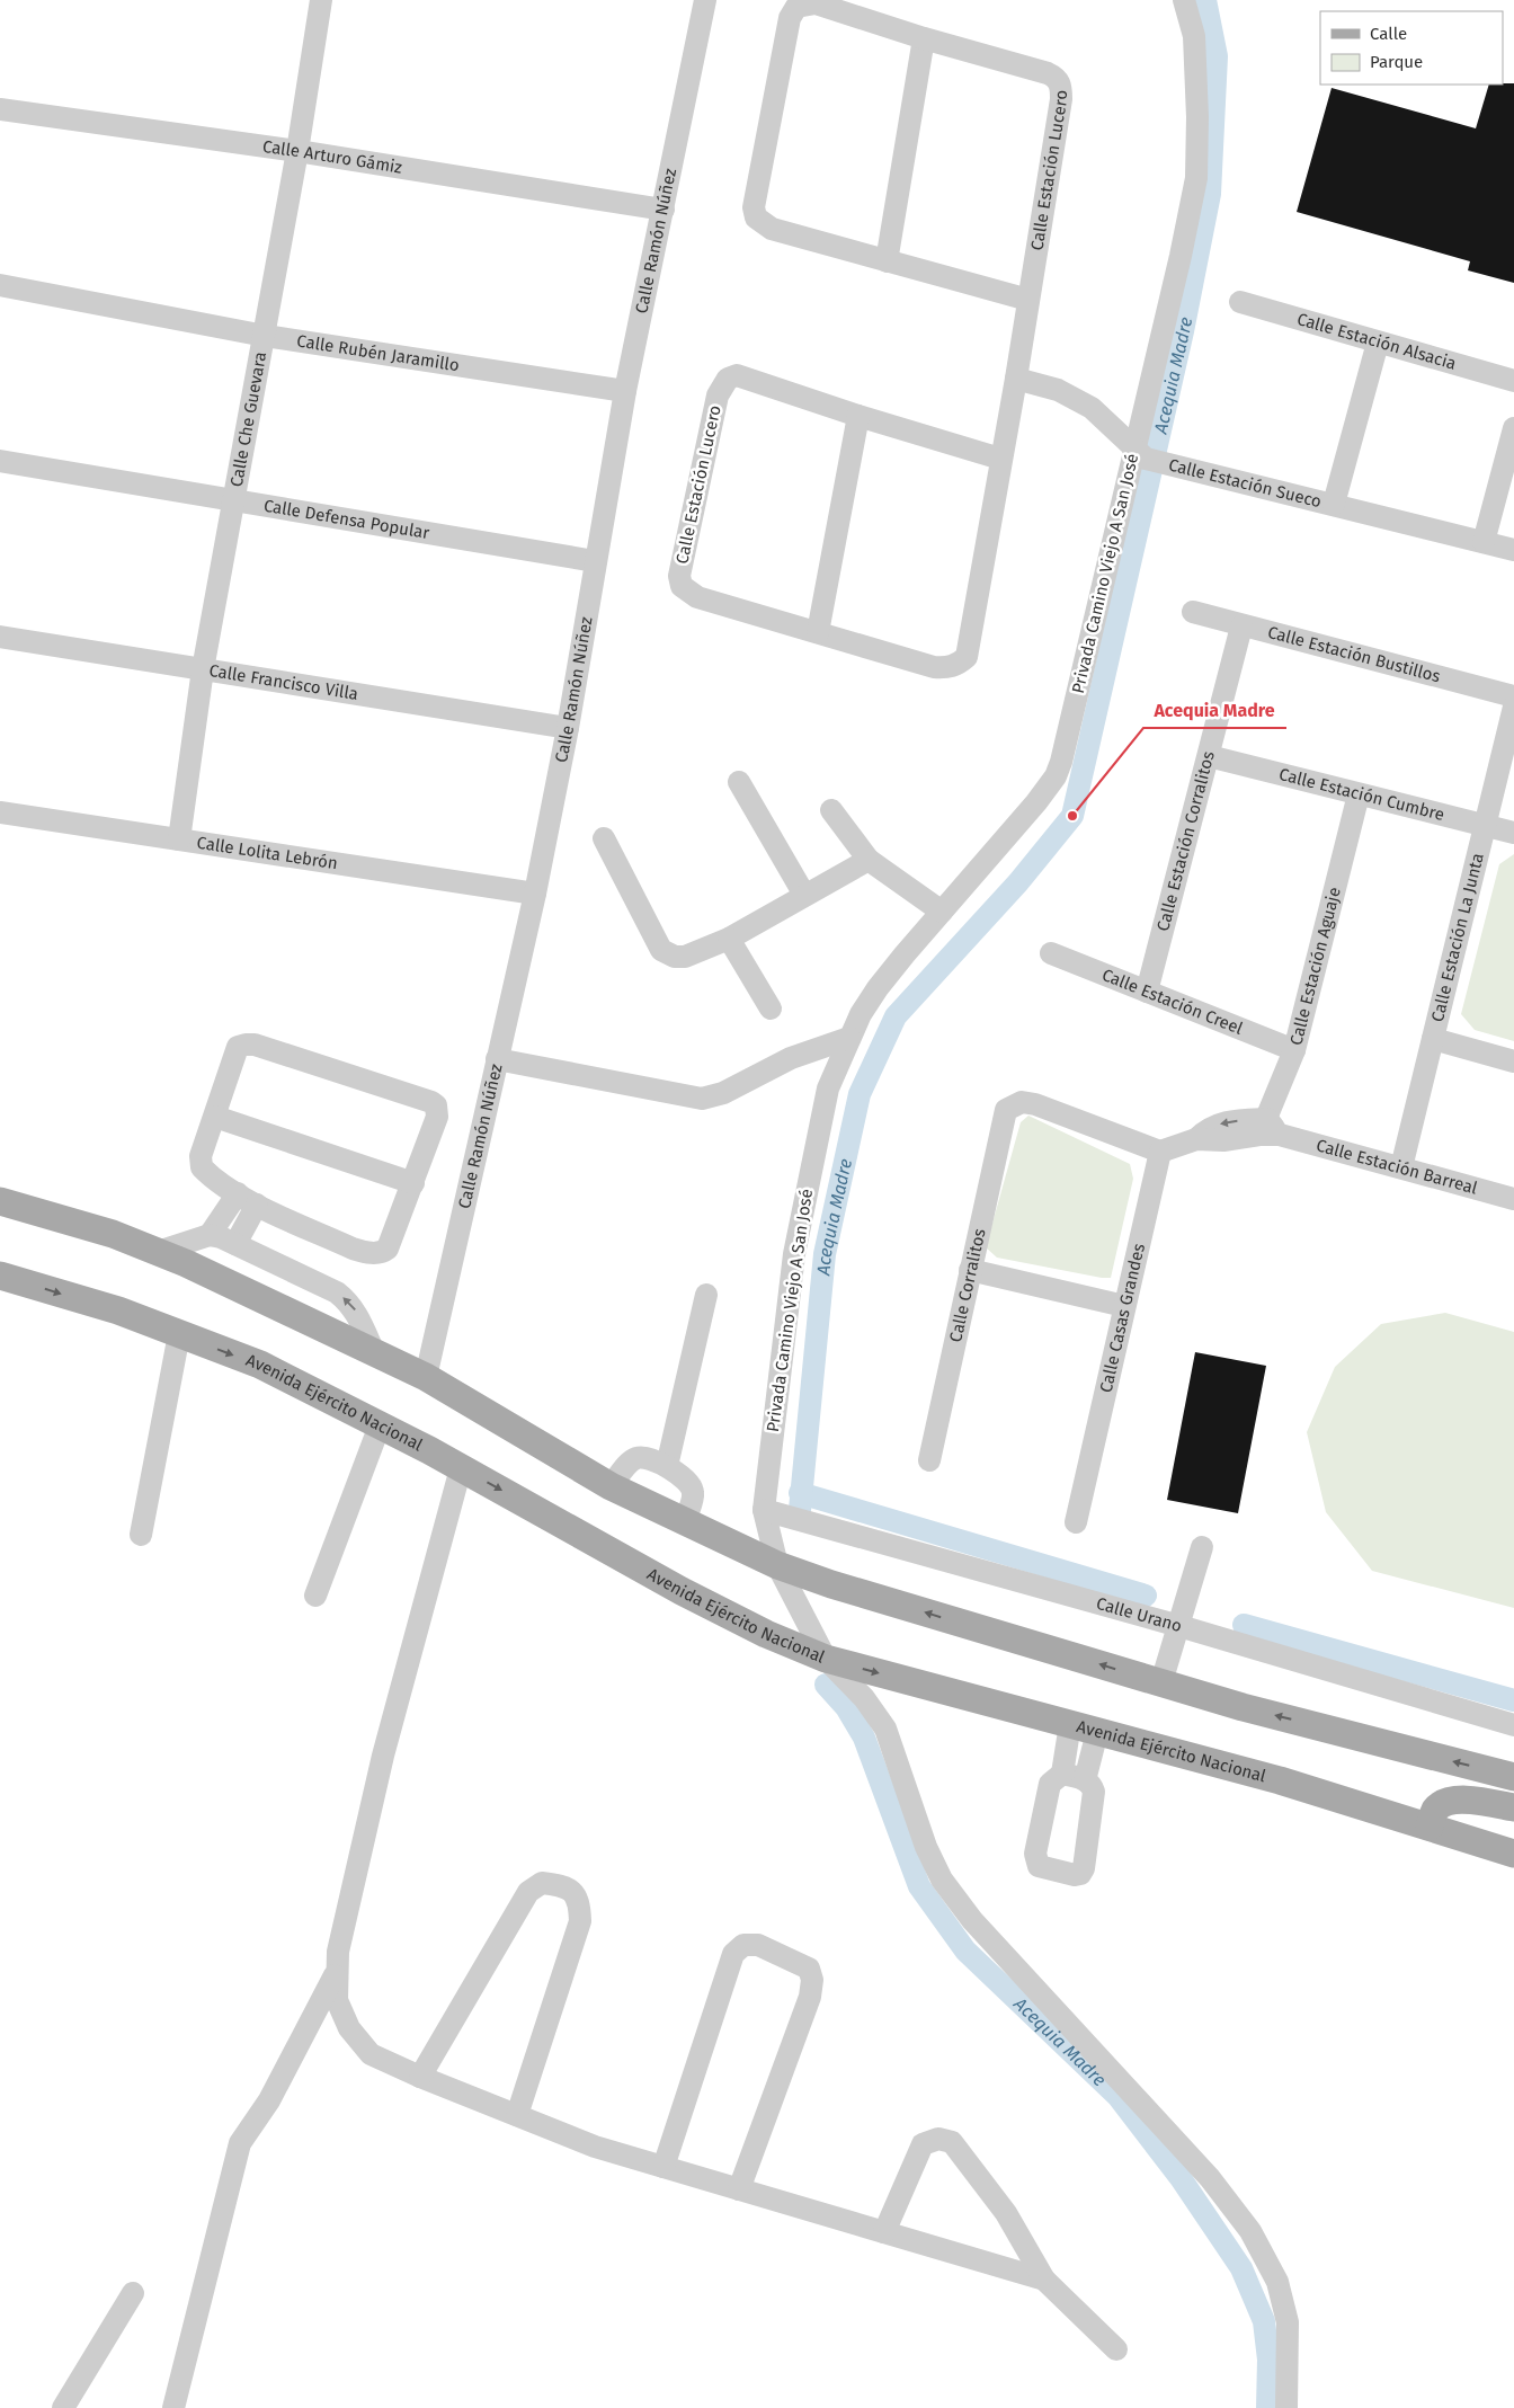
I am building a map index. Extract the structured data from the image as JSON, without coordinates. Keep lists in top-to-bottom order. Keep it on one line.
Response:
{"streets":{"main road":["Avenida Ejército Nacional"],"street":["Calle Arturo Gámiz","Calle Estación Lucero","Calle Ramón Núñez","Calle Estación Alsacia","Calle Rubén Jaramillo","Calle Che Guevara","Calle Estación Sueco","Calle Defensa Popular","Privada Camino Viejo A San José","Calle Estación Bustillos","Calle Francisco Villa","Calle Estación Cumbre","Calle Estación Corralitos","Calle Lolita Lebrón","Calle Estación La Junta","Calle Estación Aguaje","Calle Estación Creel","Calle Estación Barreal","Calle Corralitos","Calle Casas Grandes","Calle Urano"]},"crossings":[["Calle Arturo Gámiz","Calle Ramón Núñez"],["Calle Arturo Gámiz","Calle Che Guevara"],["Calle Ramón Núñez","Calle Rubén Jaramillo"],["Calle Ramón Núñez","Calle Defensa Popular"],["Calle Ramón Núñez","Calle Francisco Villa"],["Calle Ramón Núñez","Calle Lolita Lebrón"],["Calle Estación Alsacia","Calle Estación Sueco"],["Calle Rubén Jaramillo","Calle Che Guevara"],["Calle Che Guevara","Calle Defensa Popular"],["Calle Che Guevara","Calle Francisco Villa"],["Calle Che Guevara","Calle Lolita Lebrón"],["Calle Estación Sueco","Privada Camino Viejo A San José"],["Privada Camino Viejo A San José","Avenida Ejército Nacional"],["Privada Camino Viejo A San José","Calle Urano"],["Calle Estación Bustillos","Calle Estación Corralitos"],["Calle Estación Cumbre","Calle Estación Corralitos"],["Calle Estación Cumbre","Calle Estación La Junta"],["Calle Estación Cumbre","Calle Estación Aguaje"],["Calle Estación Corralitos","Calle Estación Creel"],["Calle Estación La Junta","Calle Estación Barreal"],["Calle Estación Aguaje","Calle Estación Creel"],["Calle Estación Aguaje","Calle Estación Barreal"],["Calle Corralitos","Calle Casas Grandes"]],"water":["Acequia Madre"],"places":["Acequia Madre"],"legend":["Calle","Parque"]}
